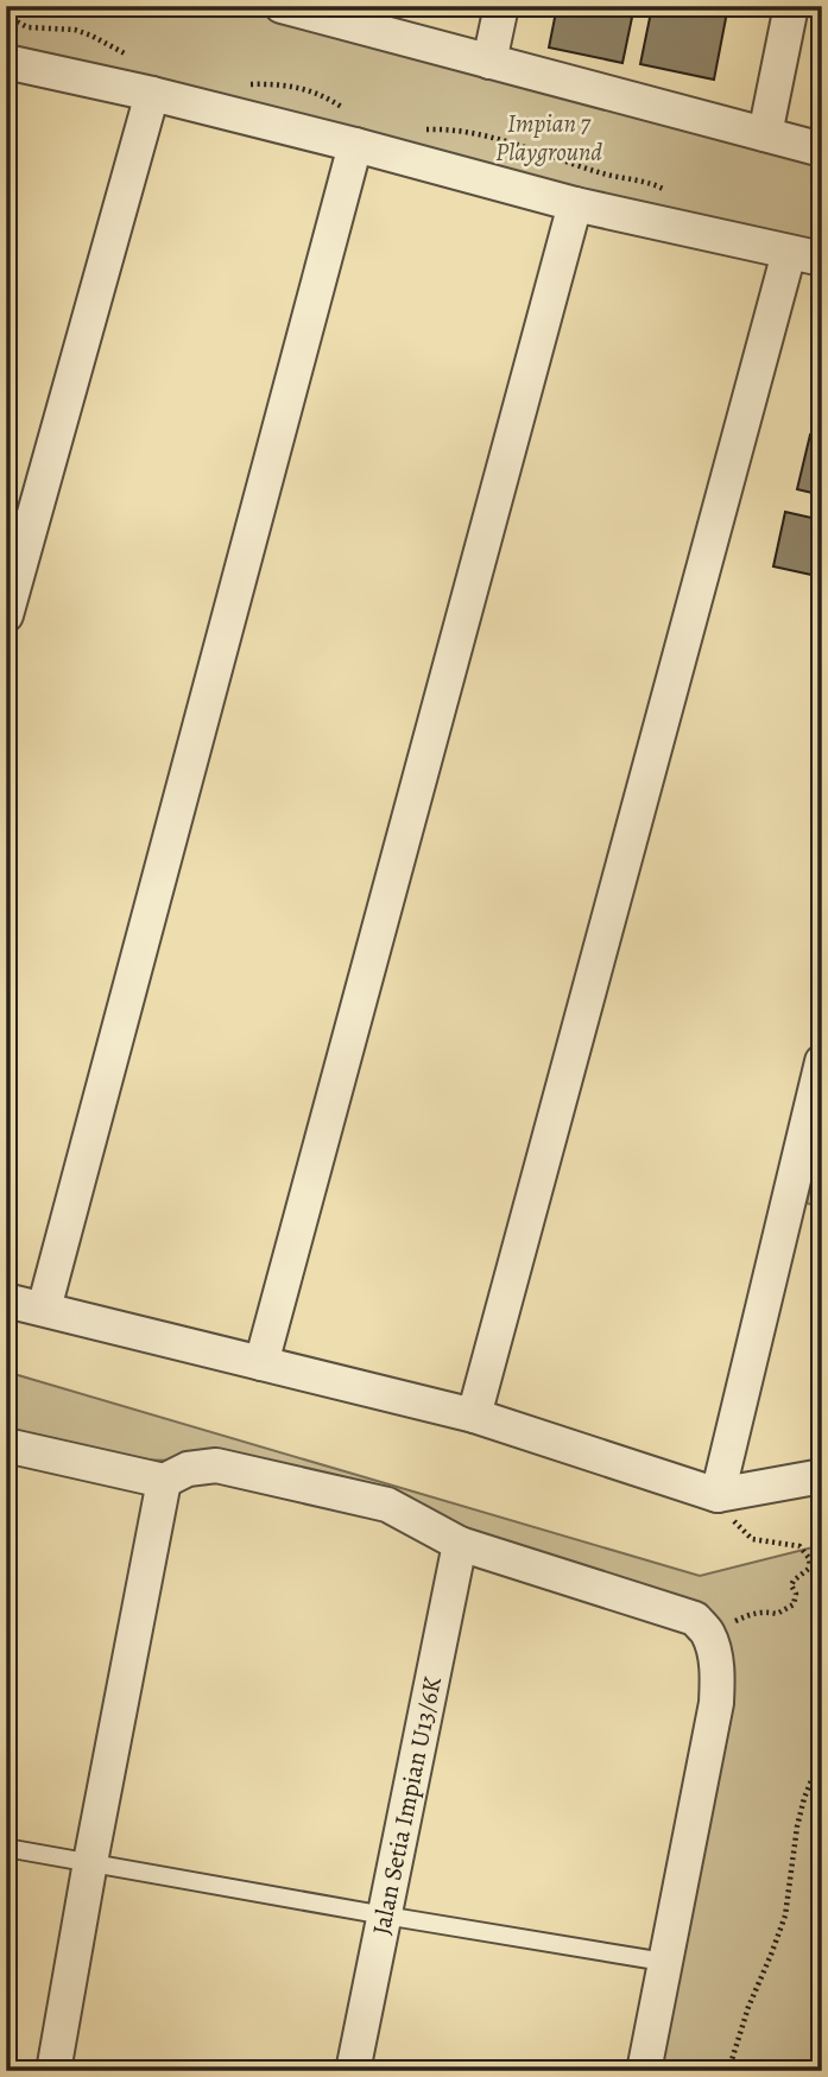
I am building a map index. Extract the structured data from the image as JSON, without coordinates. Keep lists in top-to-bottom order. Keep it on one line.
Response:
{"streets":{"street":["Jalan Setia Impian U13/6K"]},"parks":["Impian 7 Playground"]}
